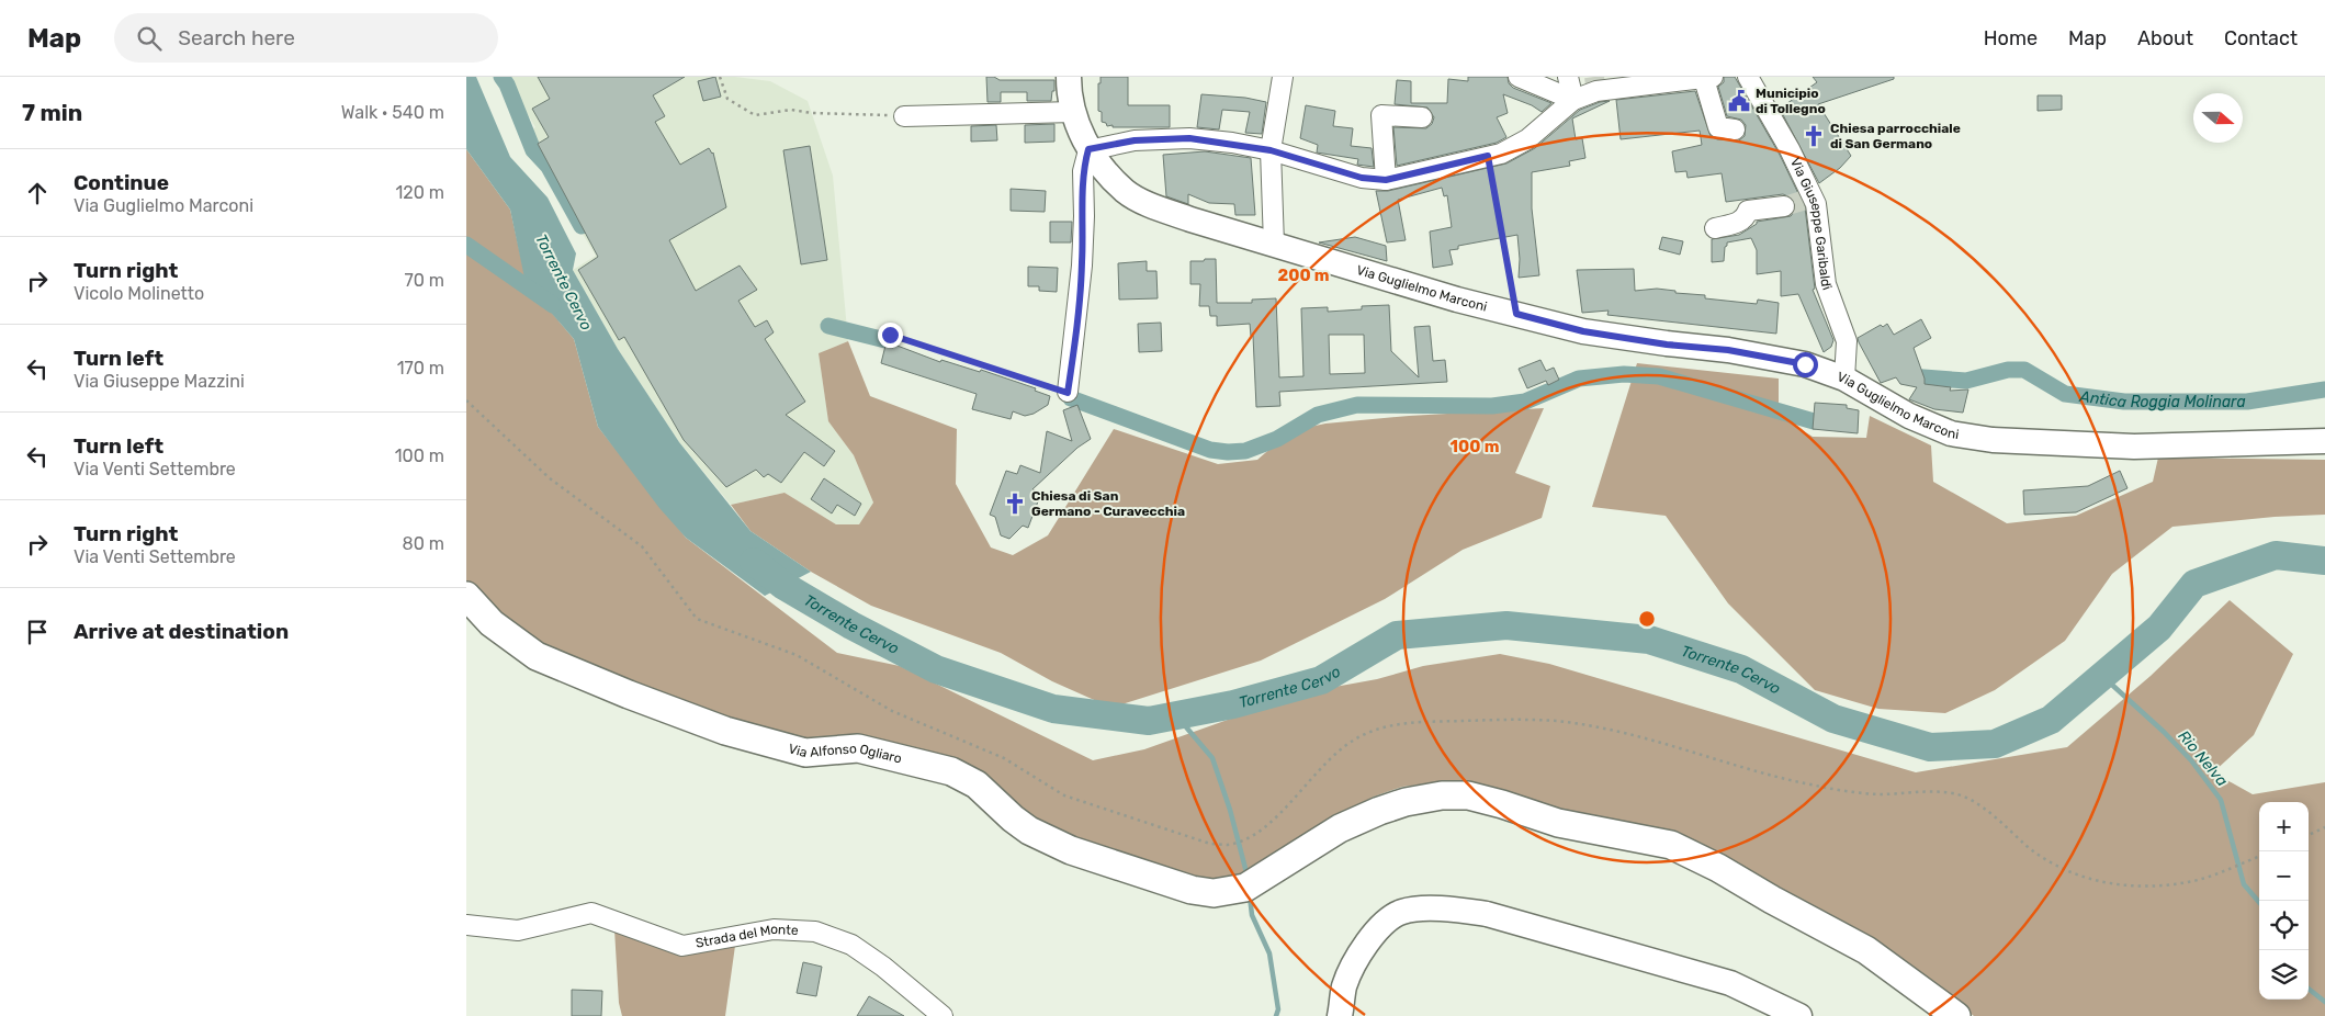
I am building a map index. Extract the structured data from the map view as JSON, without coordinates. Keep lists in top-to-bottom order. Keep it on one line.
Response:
{"streets":{"main road":["Via Alfonso Ogliaro"],"street":["Via Giuseppe Garibaldi","Via Guglielmo Marconi","Strada del Monte"]},"crossings":[["Via Giuseppe Garibaldi","Via Guglielmo Marconi"]],"water":["Torrente Cervo","Antica Roggia Molinara","Rio Nelva"],"places":{"public building":["Municipio di Tollegno"],"church":["Chiesa parrocchiale di San Germano","Chiesa di San Germano - Curavecchia"]},"north":"right","page":{"header":"Map","search":"Search here","nav":["Home","Map","About","Contact"],"heading":["7 min","Walk · 540 m"],"list":[["Continue","Via Guglielmo Marconi","120 m"],["Turn right","Vicolo Molinetto","70 m"],["Turn left","Via Giuseppe Mazzini","170 m"],["Turn left","Via Venti Settembre","100 m"],["Turn right","Via Venti Settembre","80 m"],"Arrive at destination"],"map_buttons":["+","−"]},"rings":["200 m","100 m"]}
